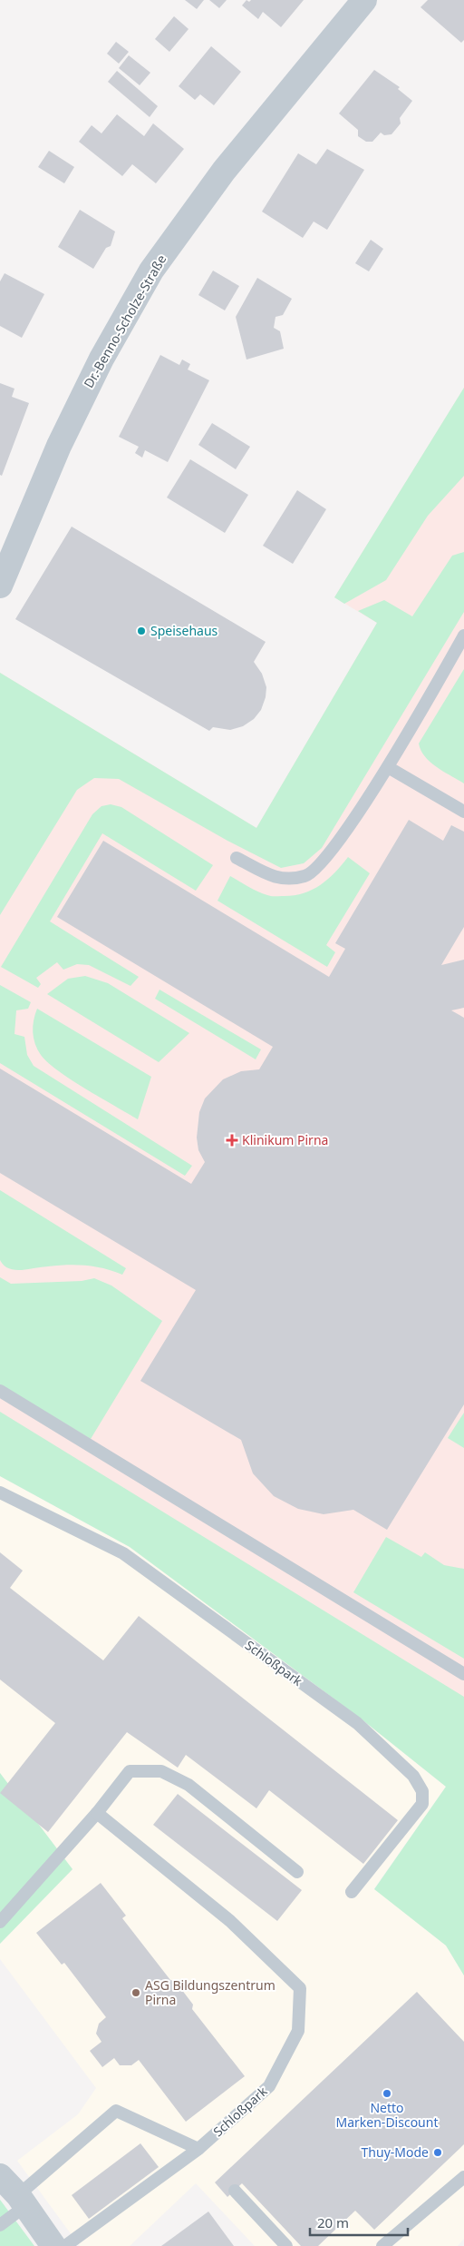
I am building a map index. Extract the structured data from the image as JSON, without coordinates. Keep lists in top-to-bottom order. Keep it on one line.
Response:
{"streets":{"street":["Dr.-Benno-Scholze-Straße"],"lane":["Schloßpark"]},"places":{"other":["Speisehaus","ASG Bildungszentrum Pirna","Netto Marken-Discount","Thuy-Mode"],"health":["Klinikum Pirna"]},"scale_bar":"20 m"}
